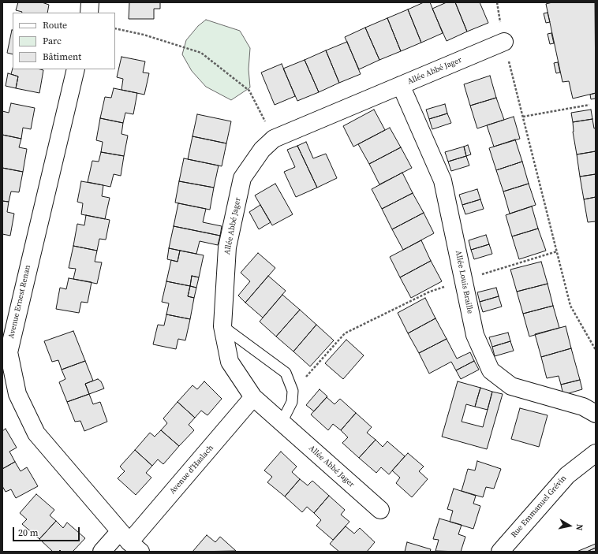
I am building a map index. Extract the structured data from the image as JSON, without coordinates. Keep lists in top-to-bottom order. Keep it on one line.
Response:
{"streets":{"street":["Allée Abbé Jager","Allée Louis Braille","Avenue Ernest Renan","Avenue d'Haslach","Rue Emmanuel Grévin"]},"crossings":[["Allée Abbé Jager","Allée Louis Braille"],["Allée Abbé Jager","Avenue d'Haslach"],["Avenue Ernest Renan","Avenue d'Haslach"]],"legend":["Route","Parc","Bâtiment"],"scale_bar":"20 m","north":"right"}
